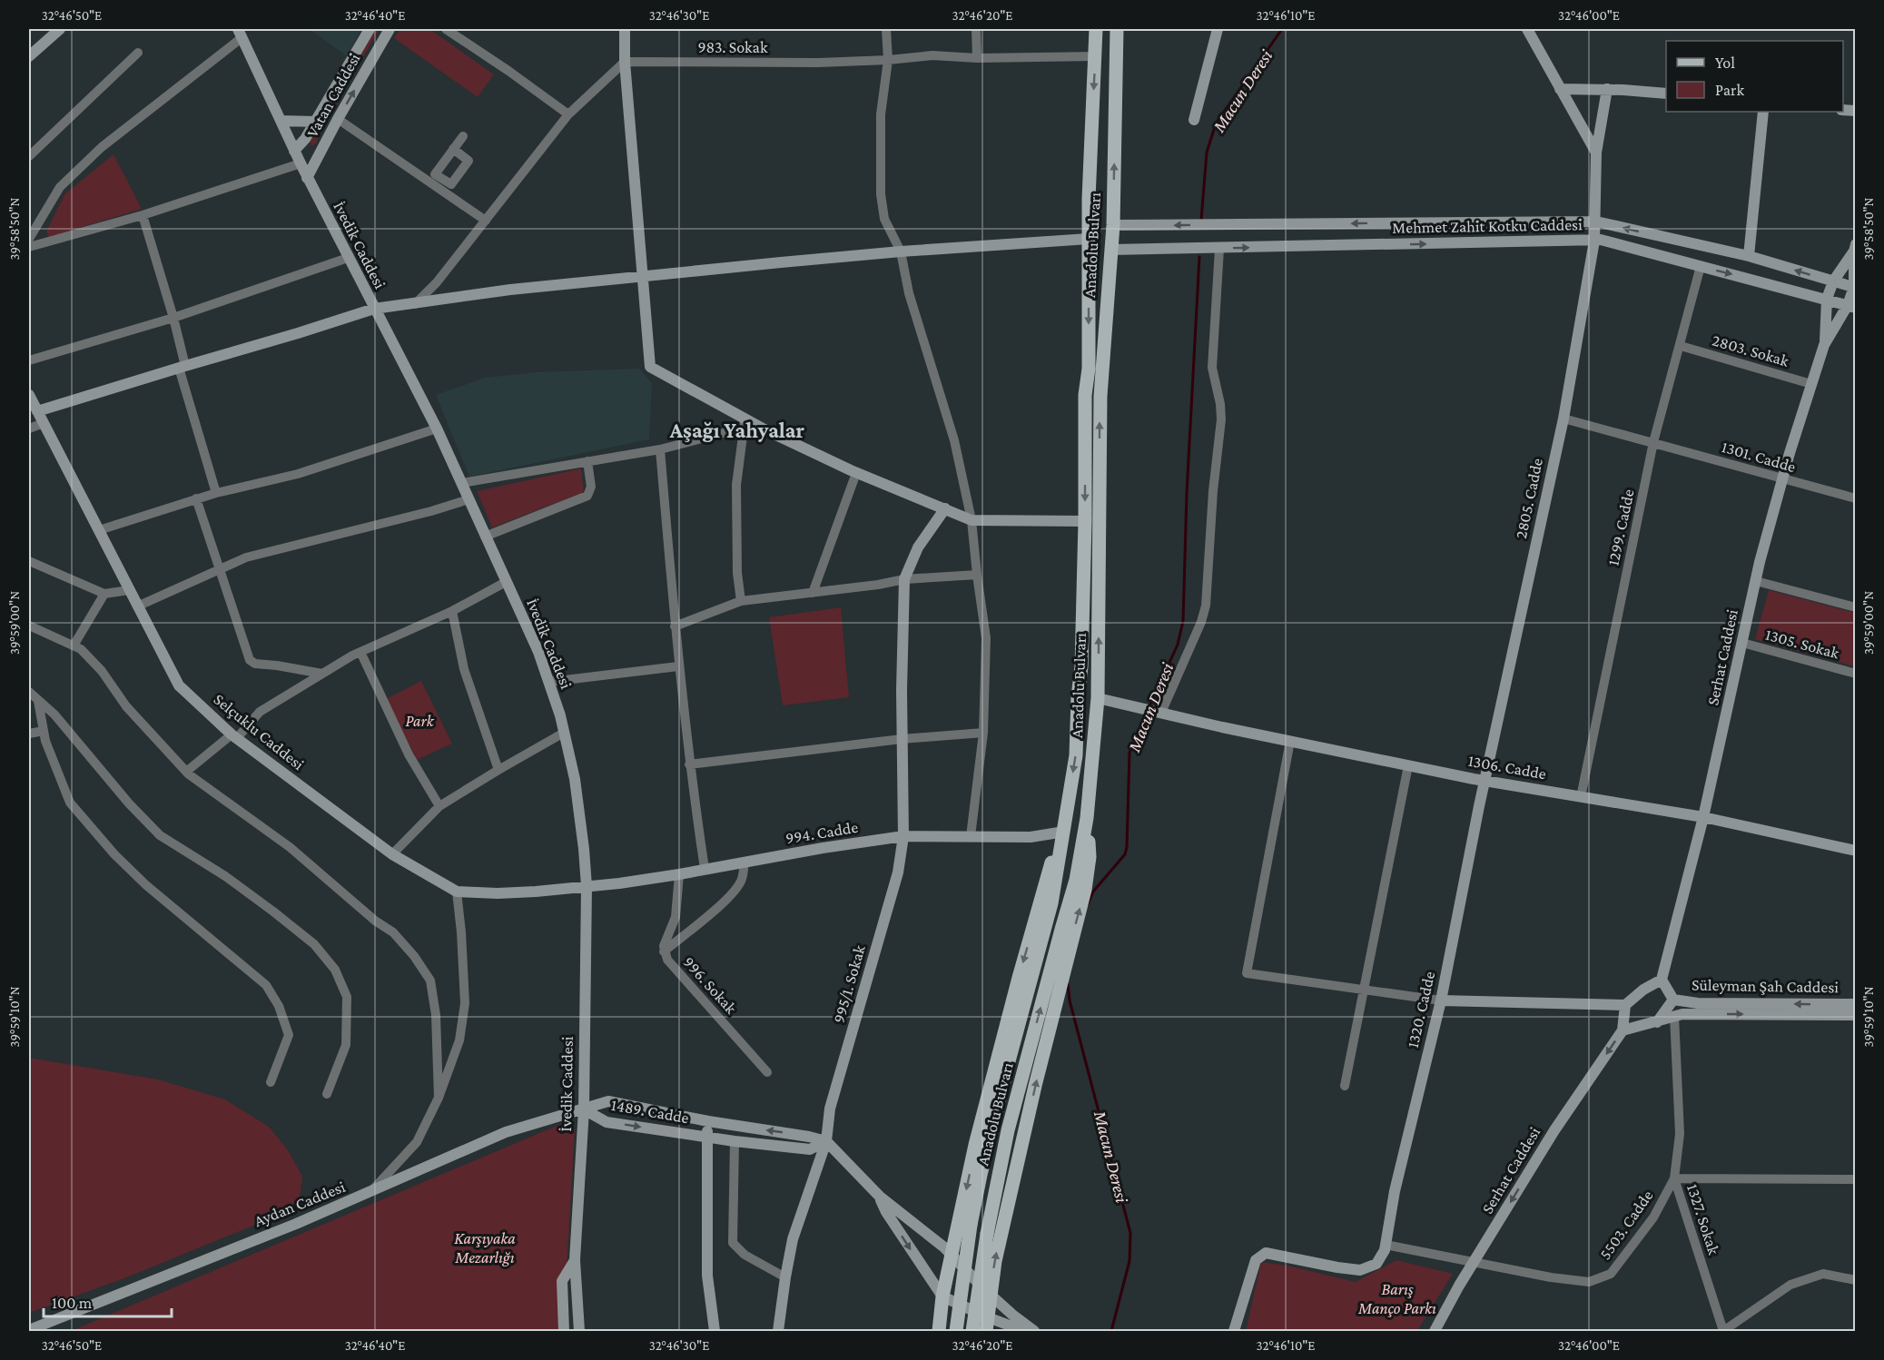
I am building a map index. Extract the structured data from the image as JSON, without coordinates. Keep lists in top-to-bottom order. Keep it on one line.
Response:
{"streets":{"main road":["Anadolu Bulvarı"],"street":["983. Sokak","Vatan Caddesi","Mehmet Zahit Kotku Caddesi","İvedik Caddesi","2803. Sokak","1301. Cadde","2805. Cadde","1299. Cadde","1305. Sokak","Serhat Caddesi","Selçuklu Caddesi","1306. Cadde","994. Cadde","995/1. Sokak","996. Sokak","Süleyman Şah Caddesi","1320. Cadde","1489. Cadde","Aydan Caddesi","1327. Sokak","5503. Cadde"]},"crossings":[["983. Sokak","Anadolu Bulvarı"],["Vatan Caddesi","İvedik Caddesi"],["Mehmet Zahit Kotku Caddesi","Anadolu Bulvarı"],["Mehmet Zahit Kotku Caddesi","2805. Cadde"],["Mehmet Zahit Kotku Caddesi","1299. Cadde"],["Mehmet Zahit Kotku Caddesi","Serhat Caddesi"],["İvedik Caddesi","Selçuklu Caddesi"],["İvedik Caddesi","994. Cadde"],["İvedik Caddesi","1489. Cadde"],["İvedik Caddesi","Aydan Caddesi"],["Anadolu Bulvarı","1306. Cadde"],["Anadolu Bulvarı","994. Cadde"],["2803. Sokak","1299. Cadde"],["2803. Sokak","Serhat Caddesi"],["1301. Cadde","2805. Cadde"],["1301. Cadde","1299. Cadde"],["1301. Cadde","Serhat Caddesi"],["2805. Cadde","1306. Cadde"],["2805. Cadde","1320. Cadde"],["1299. Cadde","1306. Cadde"],["1305. Sokak","Serhat Caddesi"],["Serhat Caddesi","1306. Cadde"],["Serhat Caddesi","5503. Cadde"],["Selçuklu Caddesi","994. Cadde"],["1306. Cadde","1320. Cadde"],["994. Cadde","995/1. Sokak"],["994. Cadde","996. Sokak"],["995/1. Sokak","1489. Cadde"],["Süleyman Şah Caddesi","1327. Sokak"],["1320. Cadde","5503. Cadde"],["1489. Cadde","Aydan Caddesi"],["1327. Sokak","5503. Cadde"]],"districts":["Aşağı Yahyalar"],"water":["Macun Deresi"],"parks":["Park","Karşıyaka Mezarlığı","Barış Manço Parkı"],"legend":["Yol","Park"],"scale_bar":"100 m","coordinates":["32°46'50\"E","32°46'40\"E","32°46'30\"E","32°46'20\"E","32°46'10\"E","32°46'00\"E","39°58'50\"N","39°59'00\"N","39°59'10\"N"]}
